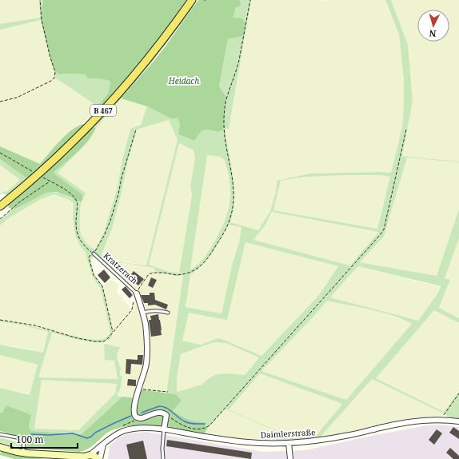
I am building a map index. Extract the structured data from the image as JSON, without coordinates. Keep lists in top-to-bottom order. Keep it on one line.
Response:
{"streets":{"main road":["B 467"],"street":["Kratzerach","Daimlerstraße"]},"parks":["Heidach"],"scale_bar":"100 m","north":"bottom"}
